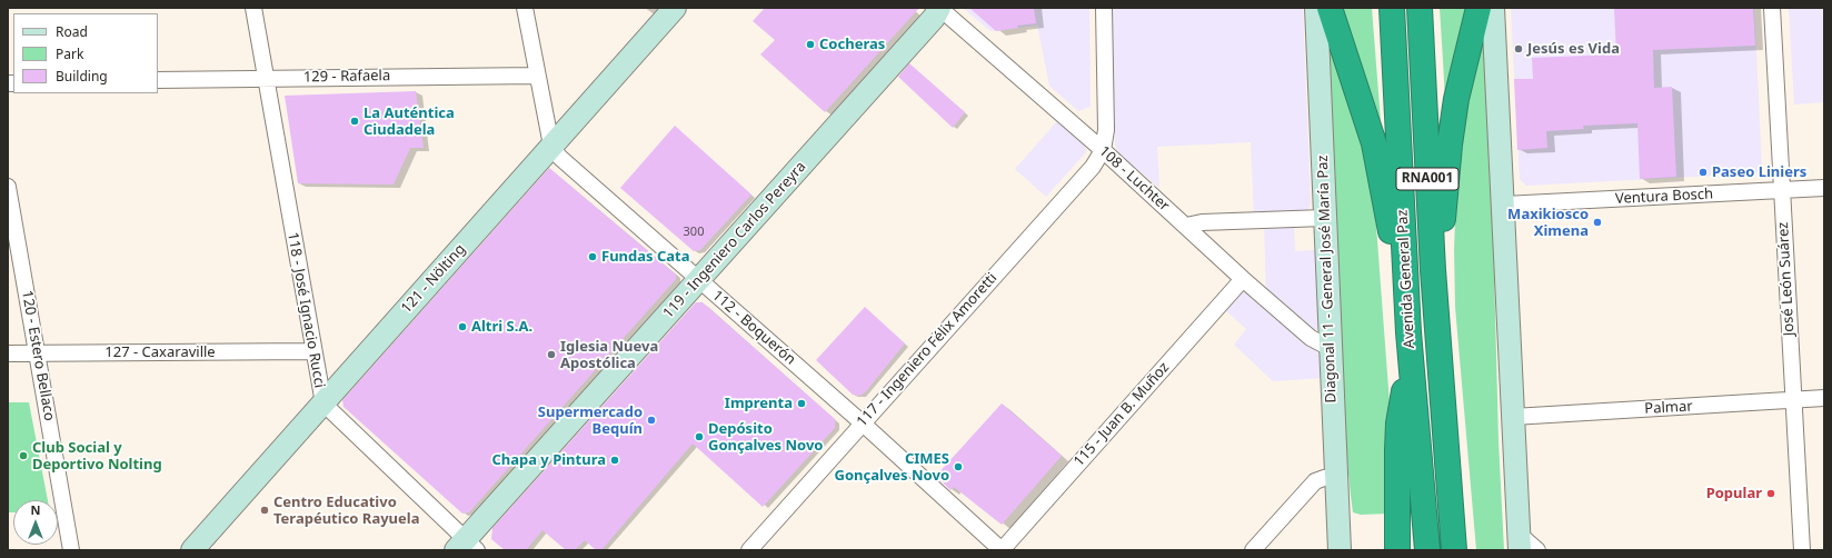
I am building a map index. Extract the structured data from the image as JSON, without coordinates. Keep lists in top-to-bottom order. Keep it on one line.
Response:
{"streets":{"highway":["RNA001","Avenida General Paz"],"street":["129 - Rafaela","108 - Luchter","Ventura Bosch","119 - Ingeniero Carlos Pereyra","121 - Nölting","Diagonal 11 - General José María Paz","José León Suárez","118 - José Ignacio Rucci","112 - Boquerón","117 - Ingeniero Félix Amoretti","127 - Caxaraville","120 - Estero Bellaco","Palmar","115 - Juan B. Muñoz"]},"crossings":[["129 - Rafaela","118 - José Ignacio Rucci"],["129 - Rafaela","112 - Boquerón"],["108 - Luchter","119 - Ingeniero Carlos Pereyra"],["108 - Luchter","Diagonal 11 - General José María Paz"],["108 - Luchter","117 - Ingeniero Félix Amoretti"],["108 - Luchter","115 - Juan B. Muñoz"],["Ventura Bosch","José León Suárez"],["119 - Ingeniero Carlos Pereyra","118 - José Ignacio Rucci"],["119 - Ingeniero Carlos Pereyra","112 - Boquerón"],["121 - Nölting","118 - José Ignacio Rucci"],["121 - Nölting","112 - Boquerón"],["José León Suárez","Palmar"],["118 - José Ignacio Rucci","127 - Caxaraville"],["112 - Boquerón","117 - Ingeniero Félix Amoretti"],["112 - Boquerón","115 - Juan B. Muñoz"],["127 - Caxaraville","120 - Estero Bellaco"]],"places":["Cocheras","Jesús es Vida","La Auténtica Ciudadela","Paseo Liniers","Maxikiosco Ximena","Fundas Cata","Altri S.A.","Iglesia Nueva Apostólica","Imprenta","Supermercado Bequín","Depósito Gonçalves Novo","Club Social y Deportivo Nolting","Chapa y Pintura","CIMES Gonçalves Novo","Popular","Centro Educativo Terapéutico Rayuela"],"house_numbers":["300"],"legend":["Road","Park","Building"],"north":"top"}
